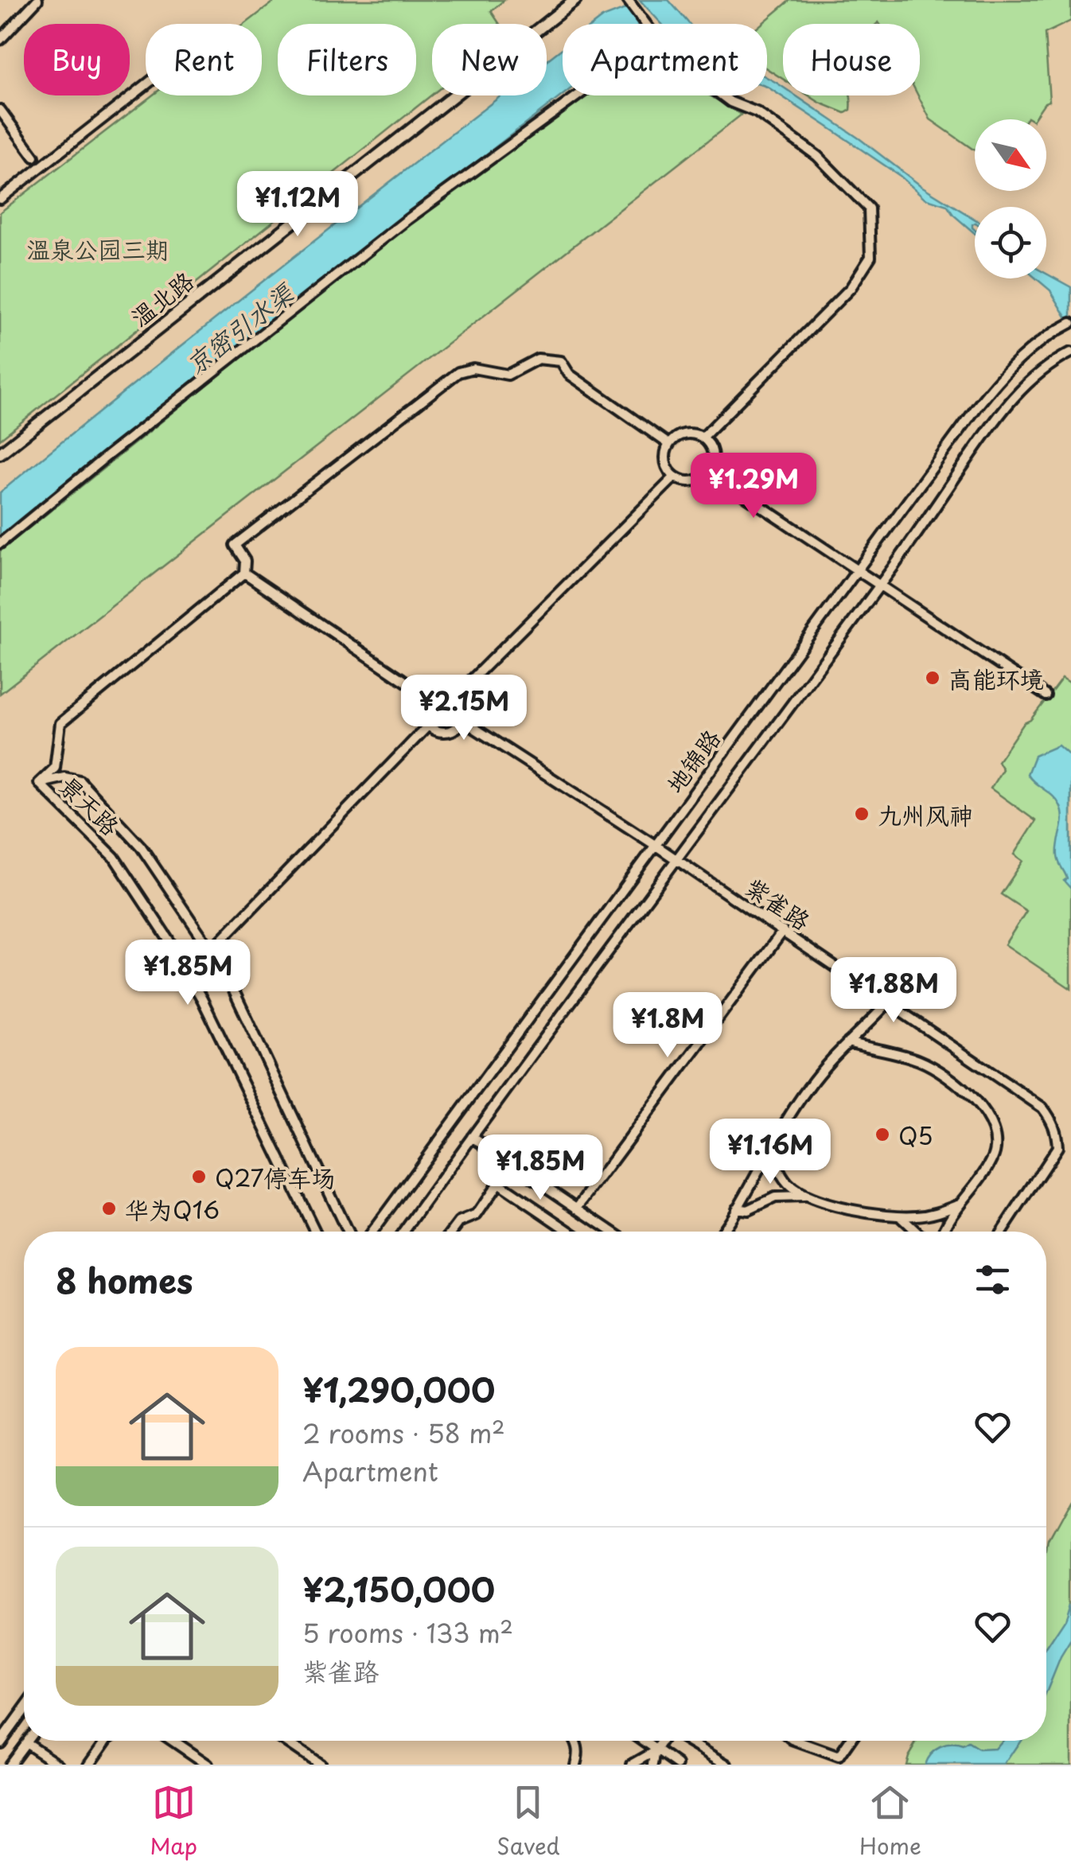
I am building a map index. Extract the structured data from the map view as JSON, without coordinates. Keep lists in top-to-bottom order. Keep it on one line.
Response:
{"streets":{"main road":["温北路"],"street":["地锦路","景天路","紫雀路"]},"crossings":[["地锦路","紫雀路"]],"water":["京密引水渠"],"parks":["温泉公园三期"],"places":["高能环境","九州风神","Q5","Q27停车场","华为Q16"],"north":"bottom right","page":{"chip":["Buy","Rent","Filters","New","Apartment","House"],"price":["¥1.12M","¥1.29M","¥2.15M","¥1.85M","¥1.88M","¥1.8M","¥1.16M","¥1.85M"],"heading":"8 homes","list":[{"name":"¥1,290,000","note":"2 rooms · 58 m² · Apartment"},{"name":"¥2,150,000","note":"5 rooms · 133 m² · 紫雀路"}],"tabs":["Map","Saved","Home"]}}
